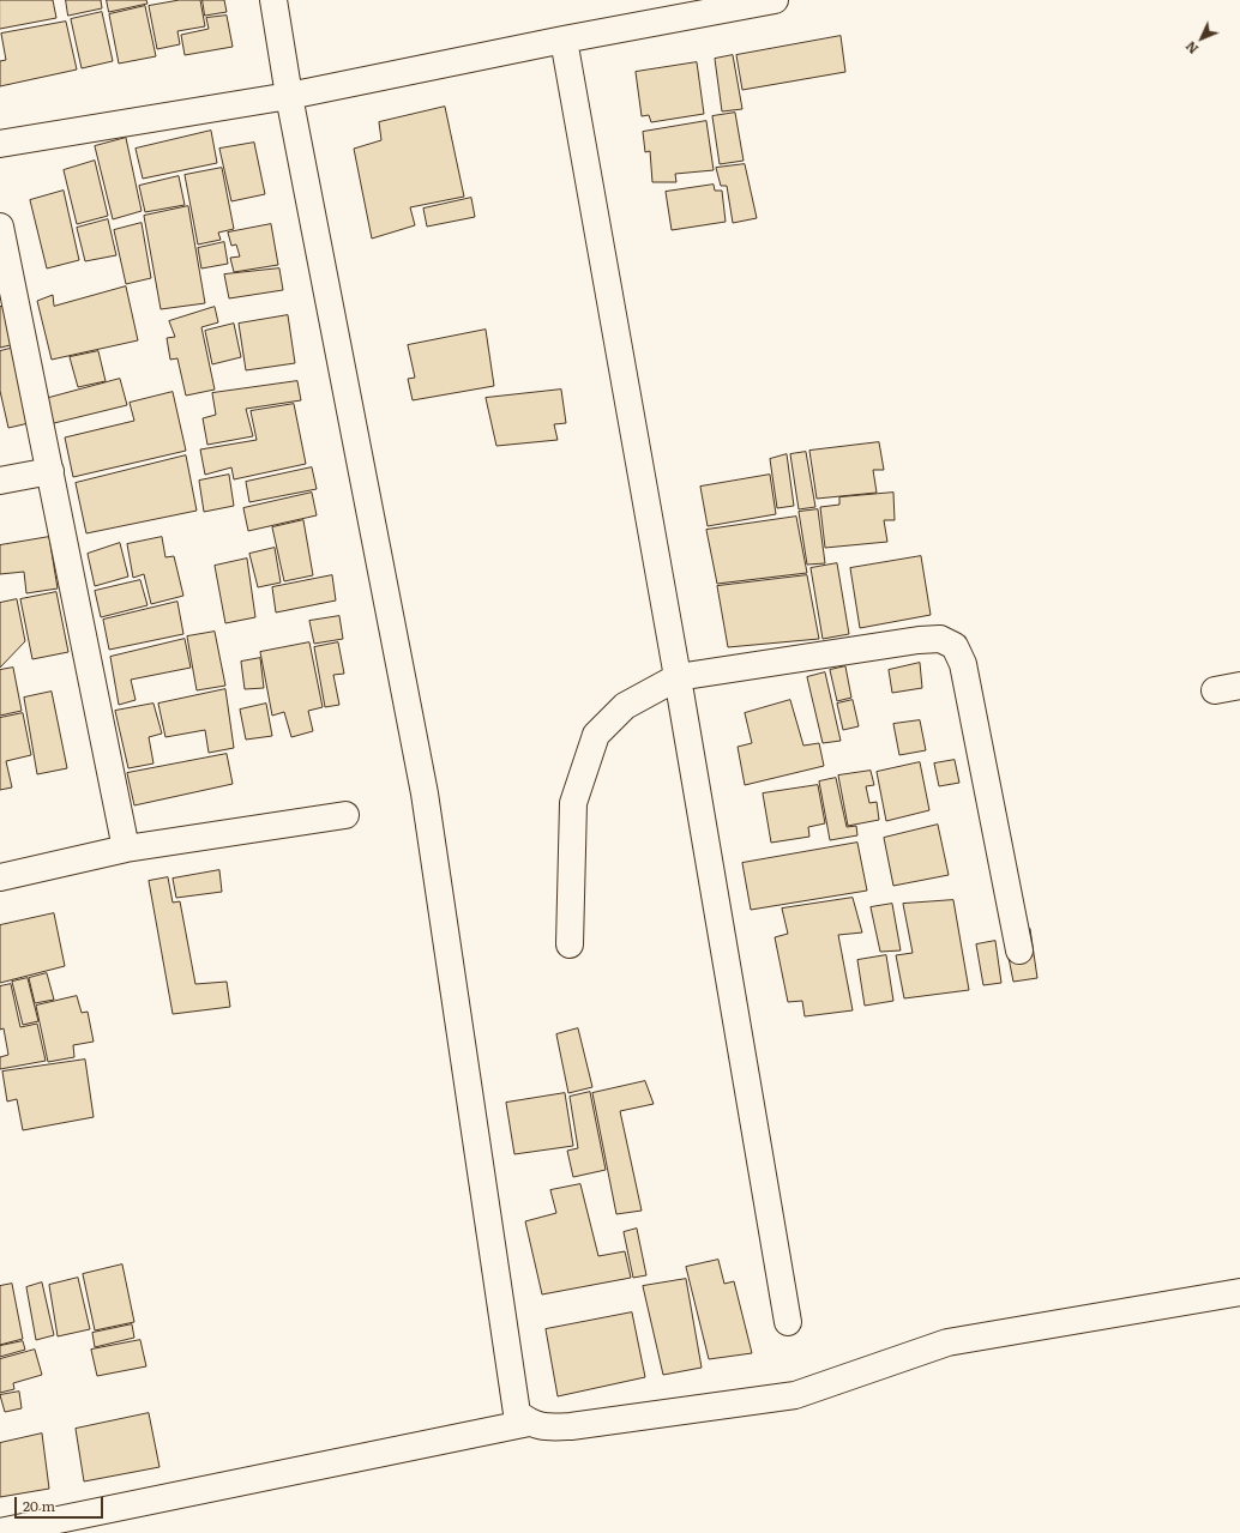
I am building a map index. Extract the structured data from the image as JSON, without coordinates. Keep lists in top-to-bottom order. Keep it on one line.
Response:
{"scale_bar":"20 m","north":"bottom left"}
